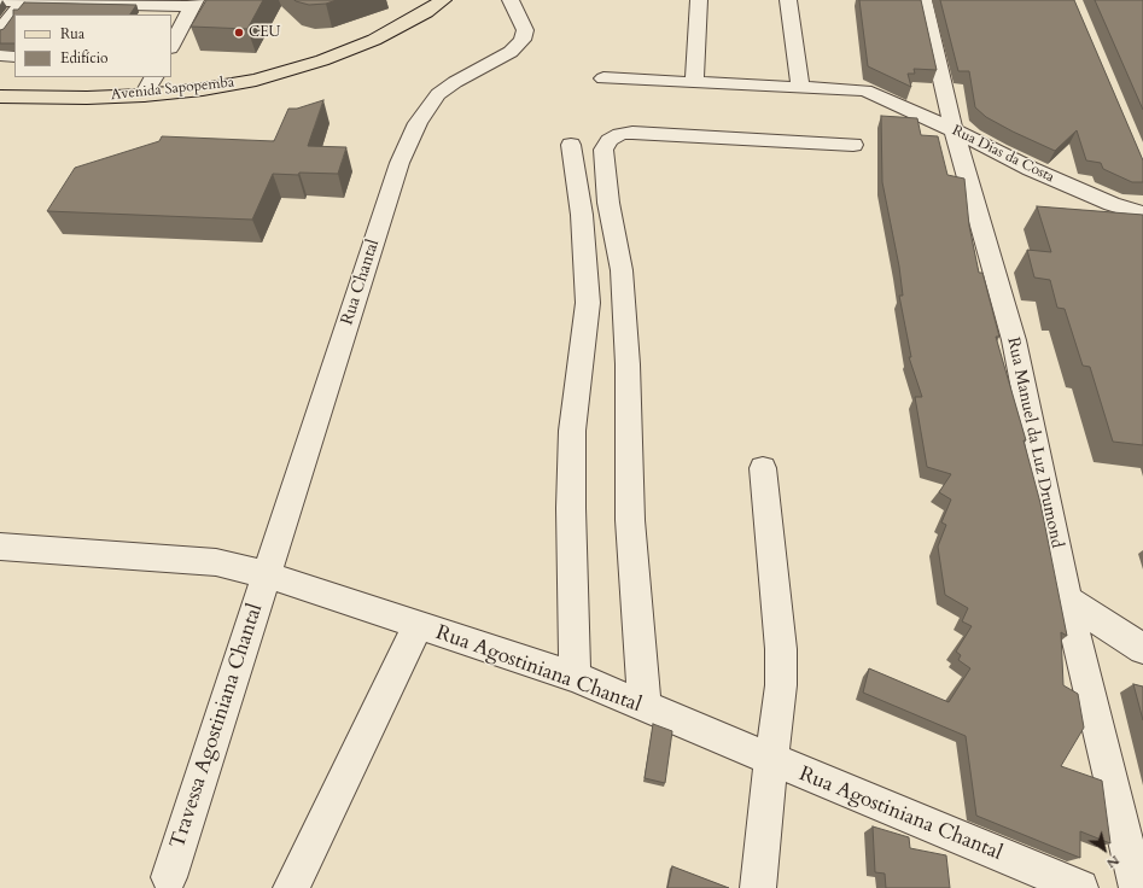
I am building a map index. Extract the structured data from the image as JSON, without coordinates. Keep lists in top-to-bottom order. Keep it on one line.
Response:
{"streets":{"main road":["Avenida Sapopemba"],"street":["Rua Dias da Costa","Rua Chantal","Rua Manuel da Luz Drumond","Rua Agostiniana Chantal","Travessa Agostiniana Chantal"]},"crossings":[["Rua Dias da Costa","Rua Manuel da Luz Drumond"],["Rua Chantal","Rua Agostiniana Chantal"],["Rua Chantal","Travessa Agostiniana Chantal"],["Rua Agostiniana Chantal","Travessa Agostiniana Chantal"]],"places":["CEU"],"legend":["Rua","Edifício"],"north":"bottom right"}
